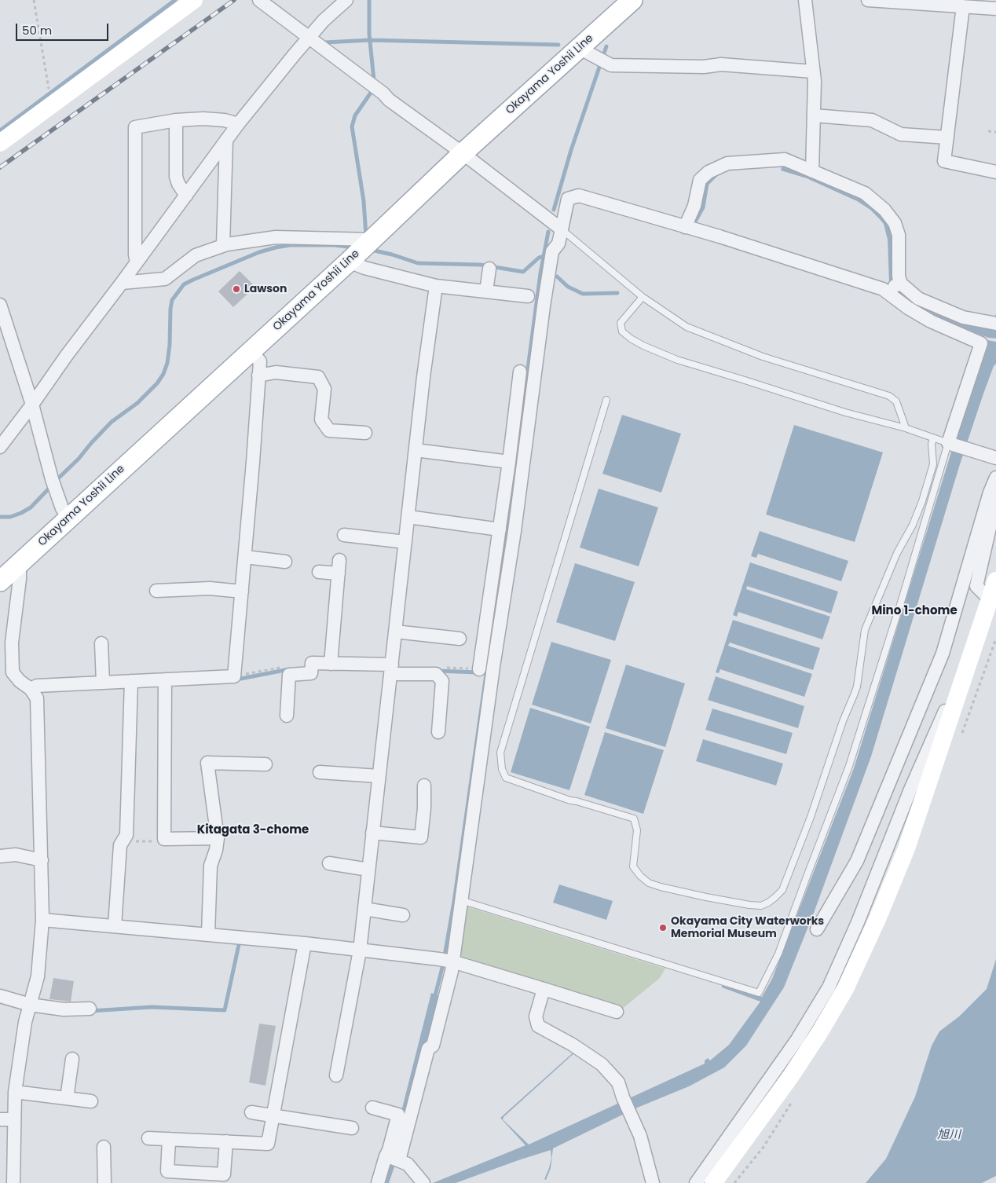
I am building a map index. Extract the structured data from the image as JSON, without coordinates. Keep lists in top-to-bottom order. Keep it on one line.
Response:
{"streets":{"main road":["Okayama Yoshii Line"]},"districts":["Mino 1-chome","Kitagata 3-chome"],"water":["旭川"],"places":["Lawson","Okayama City Waterworks Memorial Museum"],"scale_bar":"50 m"}
